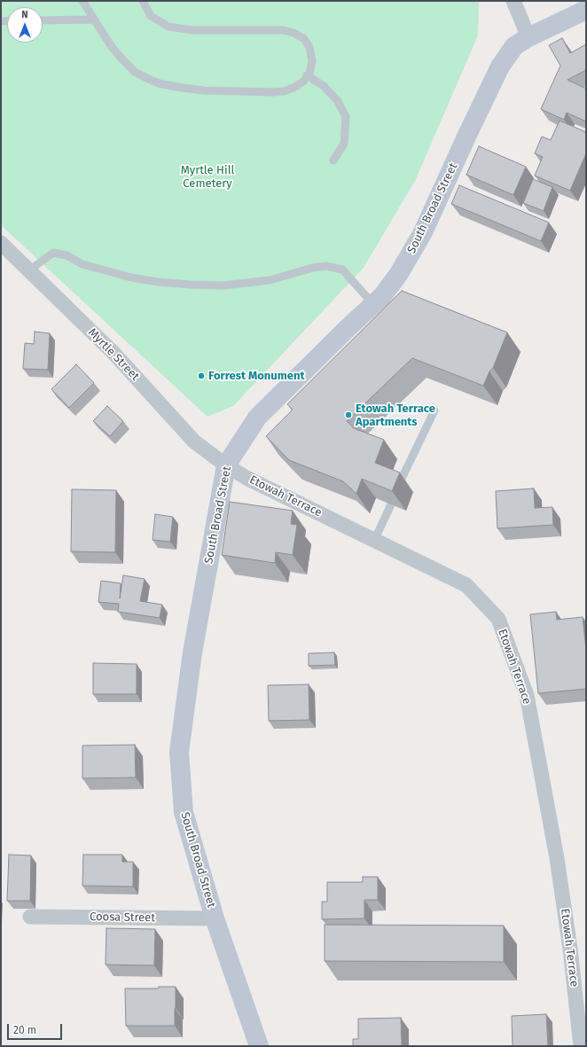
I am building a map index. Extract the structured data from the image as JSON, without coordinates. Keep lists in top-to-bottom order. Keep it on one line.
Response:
{"streets":{"main road":["South Broad Street"],"street":["Myrtle Street","Etowah Terrace","Coosa Street"]},"crossings":[["South Broad Street","Myrtle Street"],["South Broad Street","Etowah Terrace"],["South Broad Street","Coosa Street"],["Myrtle Street","Etowah Terrace"]],"parks":["Myrtle Hill Cemetery"],"places":["Forrest Monument","Etowah Terrace Apartments"],"scale_bar":"20 m","north":"top"}
